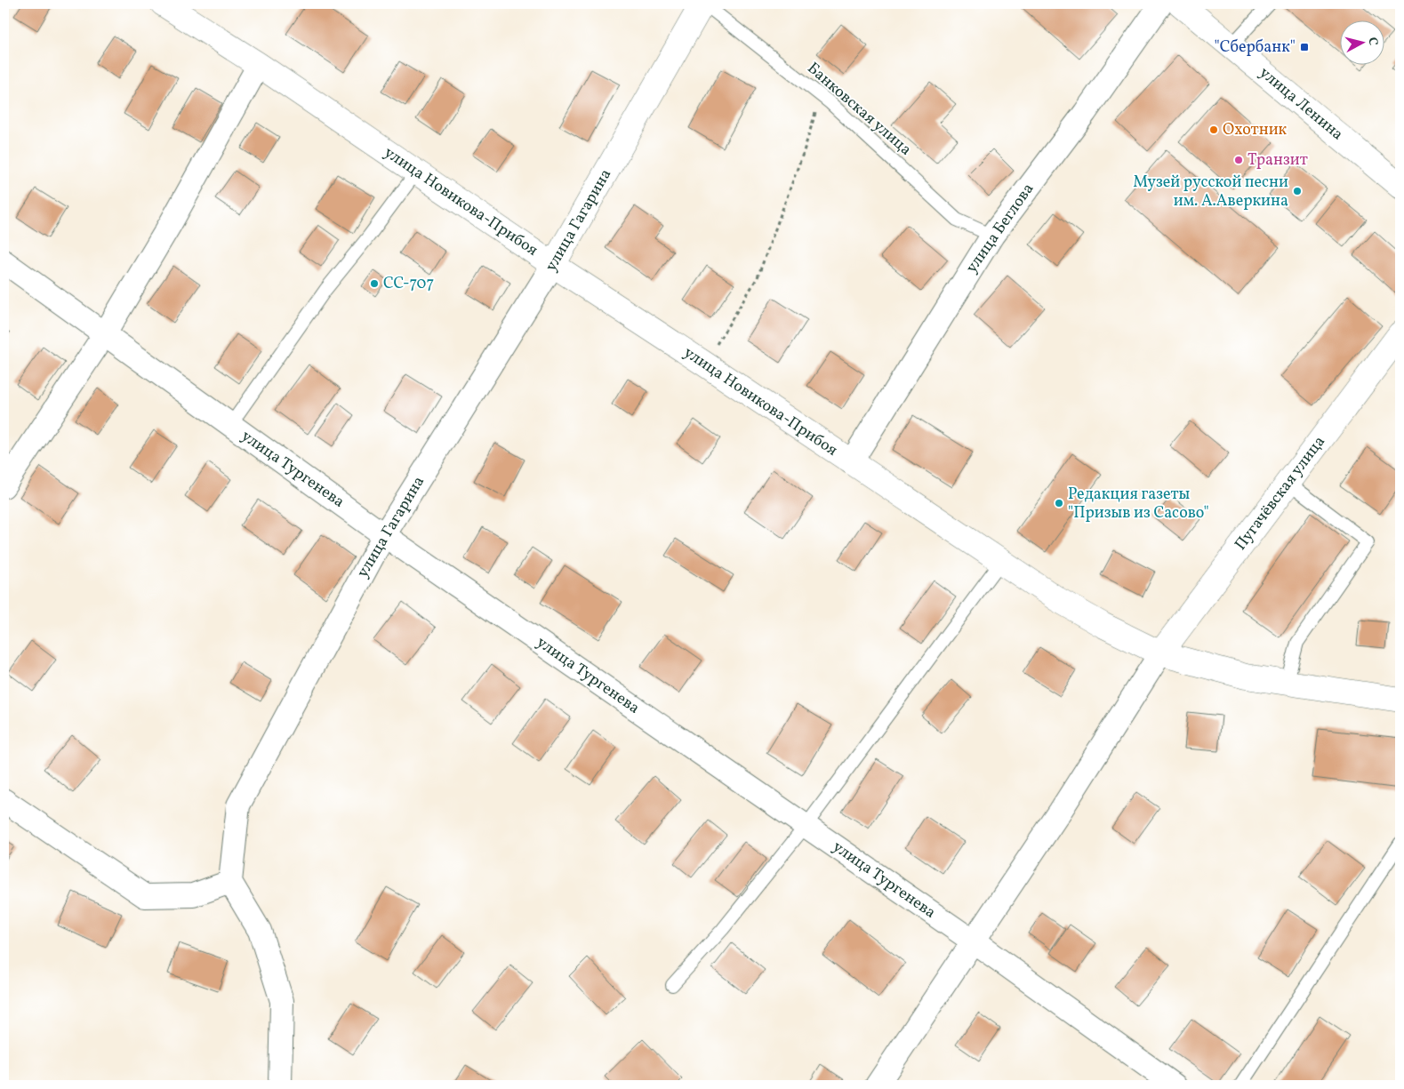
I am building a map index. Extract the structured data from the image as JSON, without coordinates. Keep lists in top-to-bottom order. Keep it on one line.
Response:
{"streets":{"street":["улица Ленина","улица Новикова-Прибоя","улица Гагарина","улица Беглова","улица Тургенева","Пугачёвская улица"],"lane":["Банковская улица"]},"crossings":[["Банковская улица","улица Гагарина"],["Банковская улица","улица Беглова"],["улица Новикова-Прибоя","улица Гагарина"],["улица Новикова-Прибоя","улица Беглова"],["улица Новикова-Прибоя","Пугачёвская улица"],["улица Гагарина","улица Тургенева"]],"places":{"transit":["\"Сбербанк\""],"other":["Охотник","Транзит","Музей русской песни им. А.Аверкина","СС-707","Редакция газеты \"Призыв из Сасово\""]},"north":"right"}
